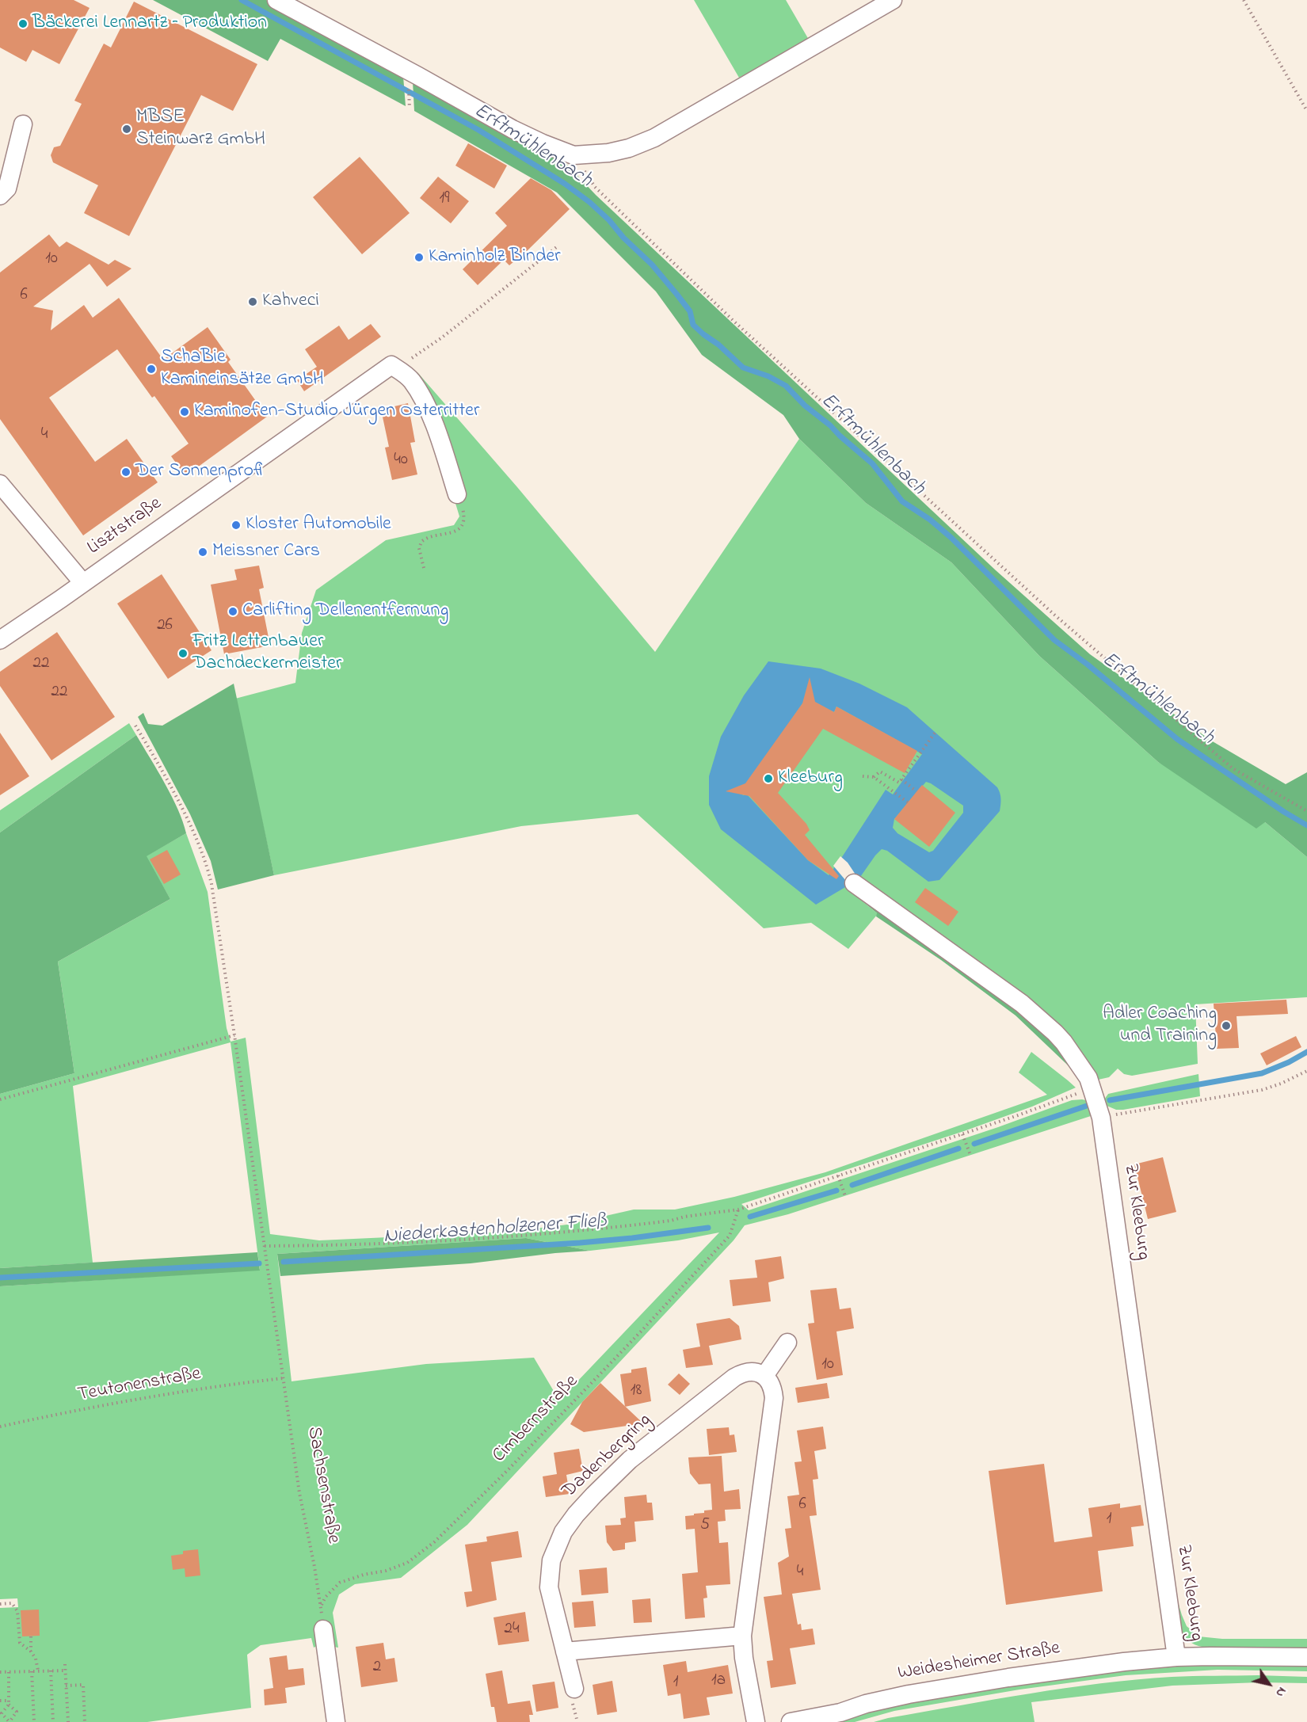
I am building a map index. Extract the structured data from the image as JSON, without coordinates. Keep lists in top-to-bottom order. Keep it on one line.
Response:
{"streets":{"street":["Lisztstraße","Zur Kleeburg","Dadenbergring","Weidesheimer Straße"],"path":["Teutonenstraße","Cimbernstraße","Sachsenstraße"]},"crossings":[["Zur Kleeburg","Weidesheimer Straße"],["Teutonenstraße","Sachsenstraße"],["Cimbernstraße","Sachsenstraße"]],"water":["Erftmühlenbach","Niederkastenholzener Fließ"],"places":["Bäckerei Lennartz – Produktion","MBSE Steinwarz GmbH","Kaminholz Binder","Kahveci","SchaBie Kamineinsätze GmbH","Kaminofen-Studio Jürgen Osterritter","Der Sonnenprofi","Kloster Automobile","Meissner Cars","Carlifting Dellenentfernung","Fritz Lettenbauer Dachdeckermeister","Kleeburg","Adler Coaching und Training"],"house_numbers":["19","10","6","4","40","26","22","22","10","18","6","1","5","4","24","2","1a","1"],"north":"bottom right"}
